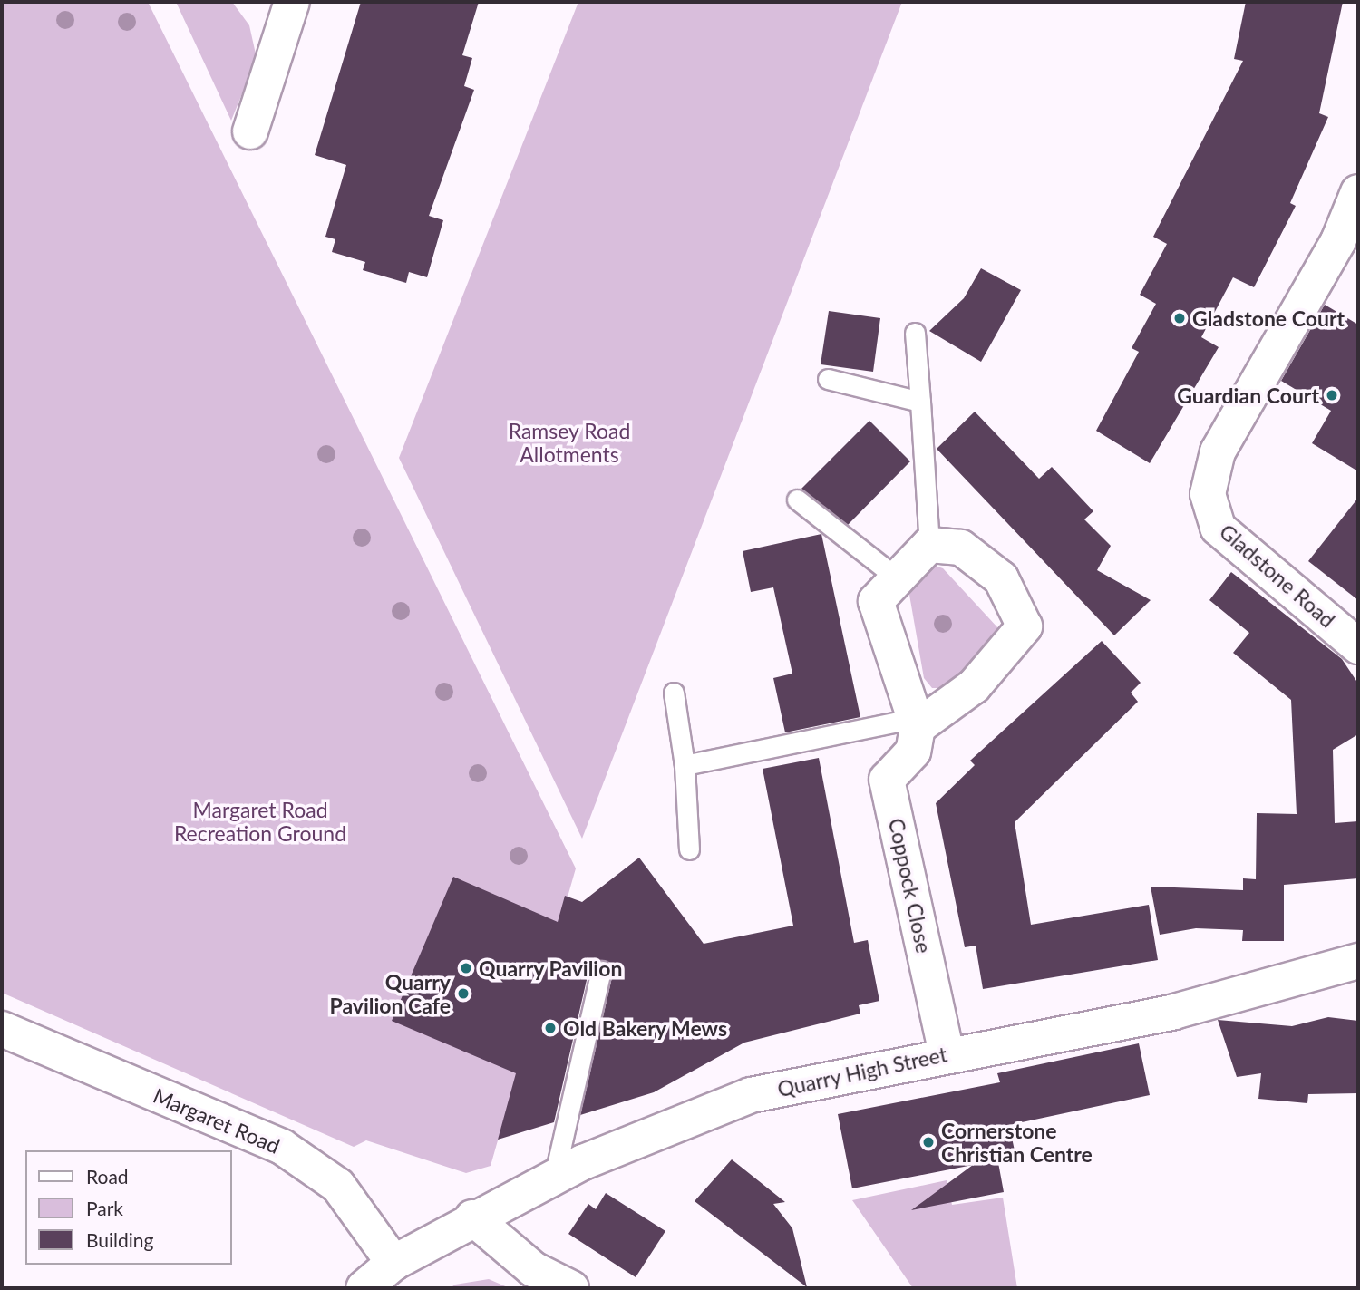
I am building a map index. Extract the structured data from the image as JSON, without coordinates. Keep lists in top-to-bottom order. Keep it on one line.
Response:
{"streets":{"street":["Gladstone Road","Coppock Close","Quarry High Street","Margaret Road"]},"crossings":[["Coppock Close","Quarry High Street"],["Quarry High Street","Margaret Road"]],"parks":["Ramsey Road Allotments","Margaret Road Recreation Ground"],"places":["Gladstone Court","Guardian Court","Quarry Pavilion","Quarry Pavilion Cafe","Old Bakery Mews","Cornerstone Christian Centre"],"legend":["Road","Park","Building"]}
